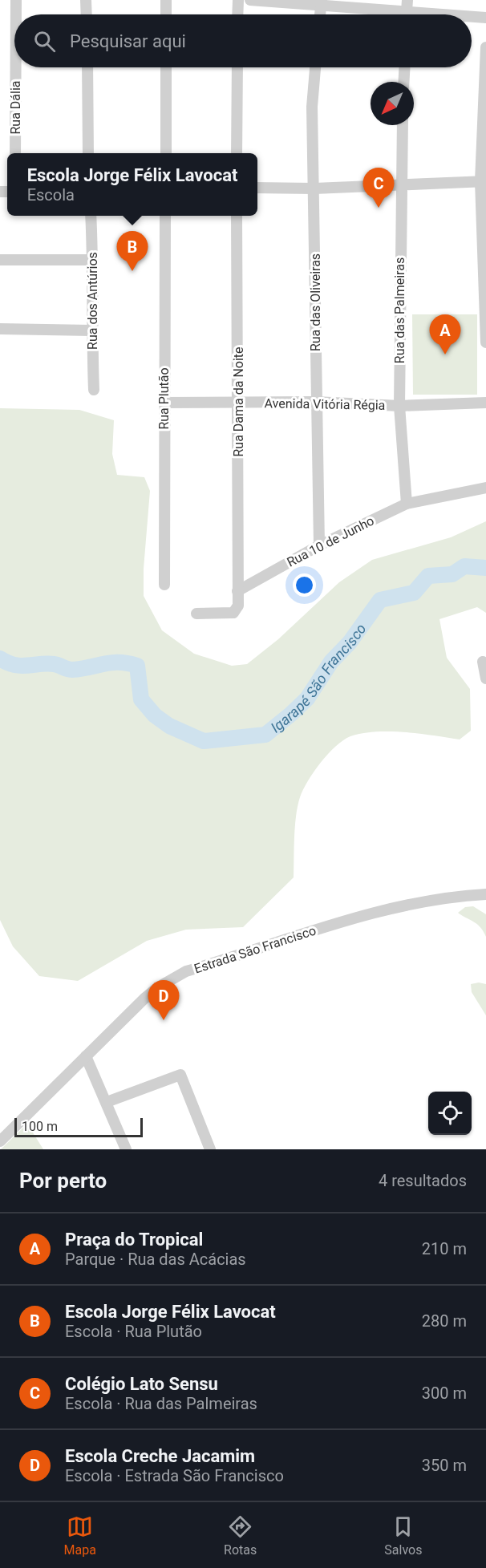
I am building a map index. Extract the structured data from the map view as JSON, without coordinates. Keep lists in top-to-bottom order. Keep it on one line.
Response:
{"streets":{"street":["Rua Dália","Rua dos Antúrios","Rua das Oliveiras","Rua das Palmeiras","Rua Plutão","Rua Dama da Noite","Avenida Vitória Régia","Rua 10 de Junho","Estrada São Francisco"]},"crossings":[["Rua das Oliveiras","Avenida Vitória Régia"],["Rua das Oliveiras","Rua 10 de Junho"],["Rua das Palmeiras","Avenida Vitória Régia"],["Rua das Palmeiras","Rua 10 de Junho"],["Rua Plutão","Avenida Vitória Régia"],["Rua Dama da Noite","Avenida Vitória Régia"],["Rua Dama da Noite","Rua 10 de Junho"]],"water":["Igarapé São Francisco"],"scale_bar":"100 m","north":"bottom left","page":{"search":"Pesquisar aqui","popup":["Escola Jorge Félix Lavocat","Escola"],"pins":["C","B","A","D"],"scale":"100 m","heading":["Por perto","4 resultados"],"list":[{"mark":"A","name":"Praça do Tropical","note":"Parque · Rua das Acácias","value":"210 m"},{"mark":"B","name":"Escola Jorge Félix Lavocat","note":"Escola · Rua Plutão","value":"280 m"},{"mark":"C","name":"Colégio Lato Sensu","note":"Escola · Rua das Palmeiras","value":"300 m"},{"mark":"D","name":"Escola Creche Jacamim","note":"Escola · Estrada São Francisco","value":"350 m"}],"nav":["Mapa","Rotas","Salvos"]}}
